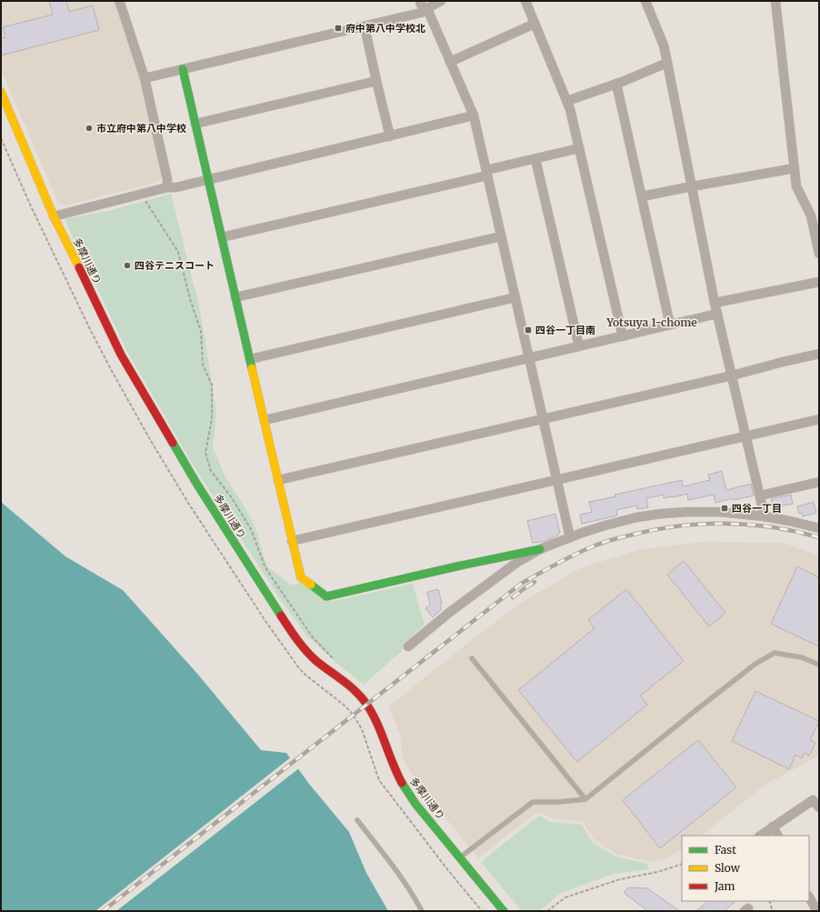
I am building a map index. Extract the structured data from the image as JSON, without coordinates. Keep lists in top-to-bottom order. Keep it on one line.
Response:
{"streets":{"street":["多摩川通り"]},"districts":["Yotsuya 1-chome"],"places":{"transit":["府中第八中学校北","四谷一丁目南","四谷一丁目"],"other":["市立府中第八中学校","四谷テニスコート"]},"legend":["Fast","Slow","Jam"]}
